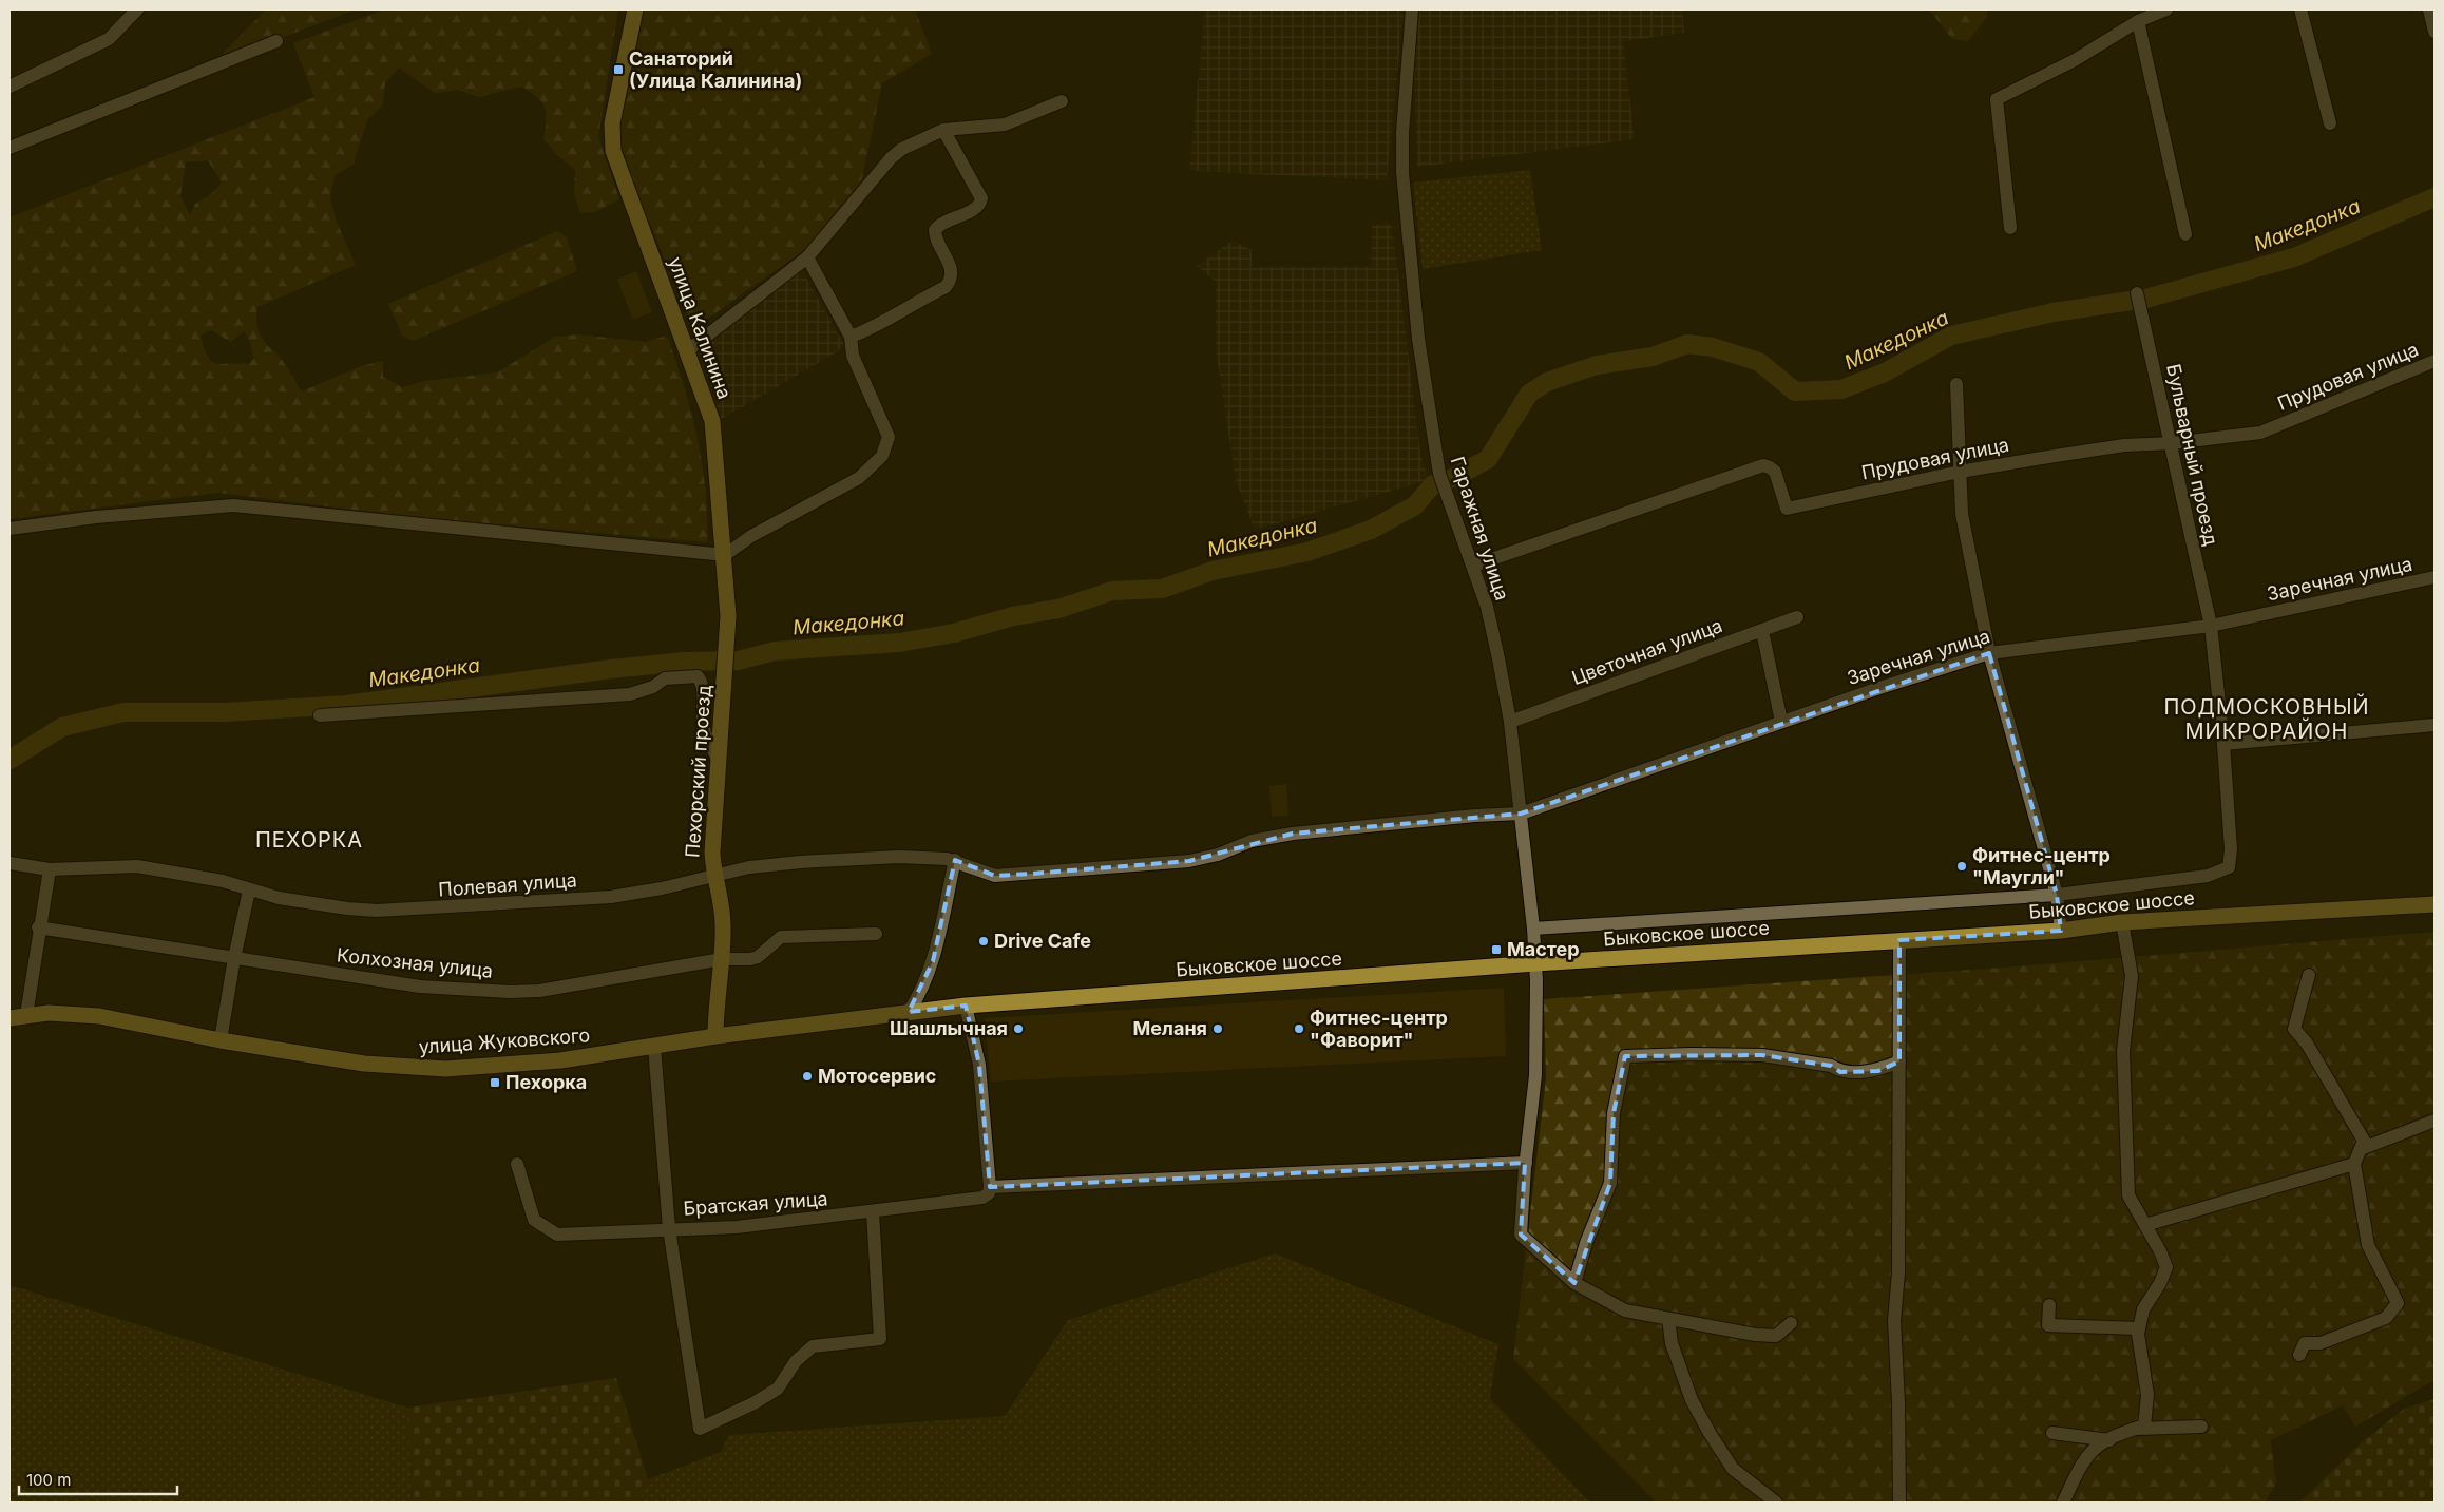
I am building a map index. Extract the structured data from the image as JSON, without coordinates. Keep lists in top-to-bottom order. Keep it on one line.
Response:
{"streets":{"main road":["улица Калинина","Пехорский проезд","Быковское шоссе","улица Жуковского"],"street":["Прудовая улица","Бульварный проезд","Гаражная улица","Заречная улица","Цветочная улица","Полевая улица","Колхозная улица","Братская улица"]},"crossings":[["улица Калинина","Пехорский проезд"],["Прудовая улица","Бульварный проезд"],["Прудовая улица","Гаражная улица"],["Бульварный проезд","Заречная улица"],["Гаражная улица","Заречная улица"],["Гаражная улица","Цветочная улица"],["Гаражная улица","Быковское шоссе"],["Гаражная улица","Братская улица"],["Заречная улица","Полевая улица"],["Пехорский проезд","Полевая улица"],["Пехорский проезд","Колхозная улица"],["Пехорский проезд","улица Жуковского"],["Быковское шоссе","улица Жуковского"]],"districts":["ПОДМОСКОВНЫЙ МИКРОРАЙОН","ПЕХОРКА"],"water":["Македонка"],"places":{"transit":["Санаторий (Улица Калинина)","Мастер","Пехорка"],"other":["Фитнес-центр \"Маугли\"","Drive Cafe","Шашлычная","Меланя","Фитнес-центр \"Фаворит\"","Мотосервис"]},"scale_bar":"100 m"}
